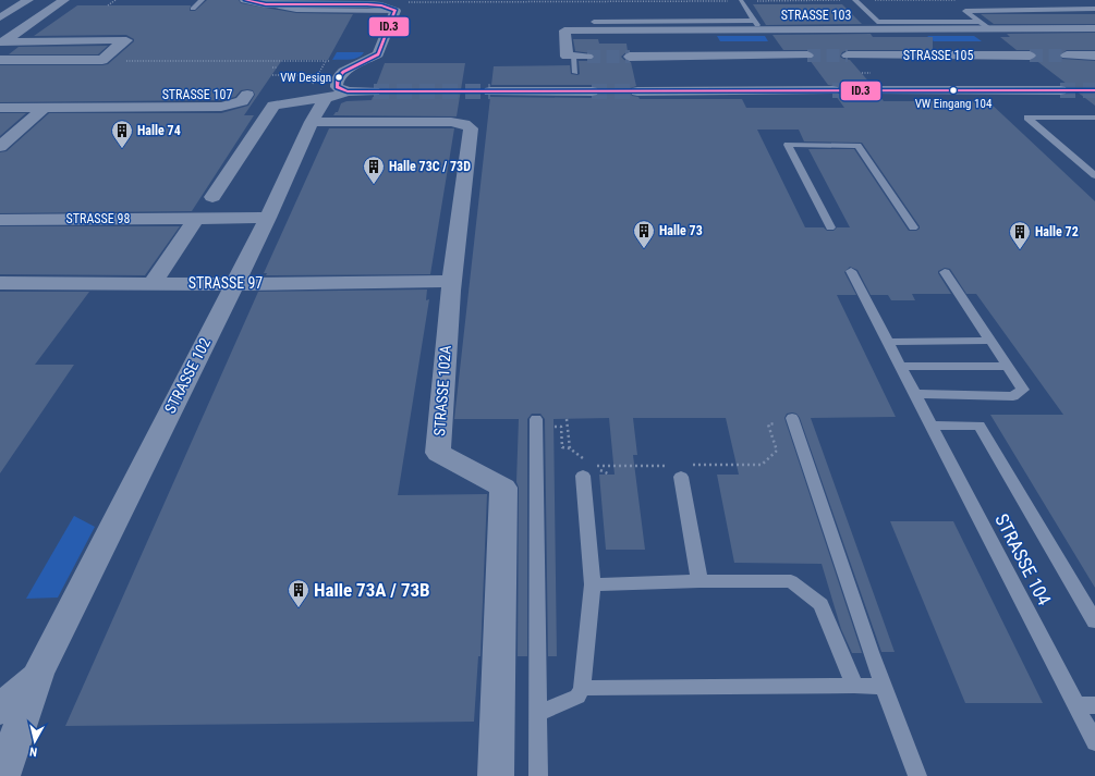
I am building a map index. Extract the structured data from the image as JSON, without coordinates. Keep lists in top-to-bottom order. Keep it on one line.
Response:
{"streets":{"street":["STRASSE 103","STRASSE 105","STRASSE 107","STRASSE 98","STRASSE 97","STRASSE 102","STRASSE 102A"],"lane":["STRASSE 104"]},"crossings":[["STRASSE 98","STRASSE 102"],["STRASSE 97","STRASSE 102"],["STRASSE 97","STRASSE 102A"],["STRASSE 102","STRASSE 102A"]],"places":{"other":["VW Design","VW Eingang 104"],"building":["Halle 74","Halle 73C / 73D","Halle 73","Halle 72","Halle 73A / 73B"]},"lines":["transit line ID.3"],"north":"bottom"}
